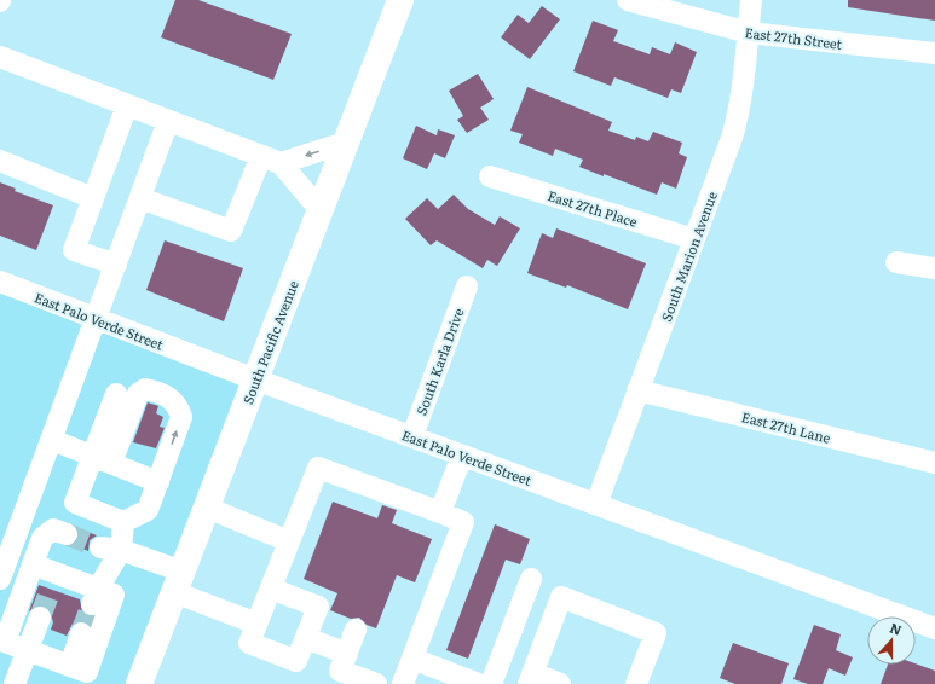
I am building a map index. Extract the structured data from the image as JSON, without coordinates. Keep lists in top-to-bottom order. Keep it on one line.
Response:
{"streets":{"main road":["South Pacific Avenue"],"street":["East 27th Street","East 27th Place","South Marion Avenue","East Palo Verde Street","South Karla Drive","East 27th Lane"]},"crossings":[["East 27th Street","South Marion Avenue"],["East 27th Place","South Marion Avenue"],["South Marion Avenue","East Palo Verde Street"],["South Marion Avenue","East 27th Lane"],["East Palo Verde Street","South Pacific Avenue"],["East Palo Verde Street","South Karla Drive"]],"north":"top"}
